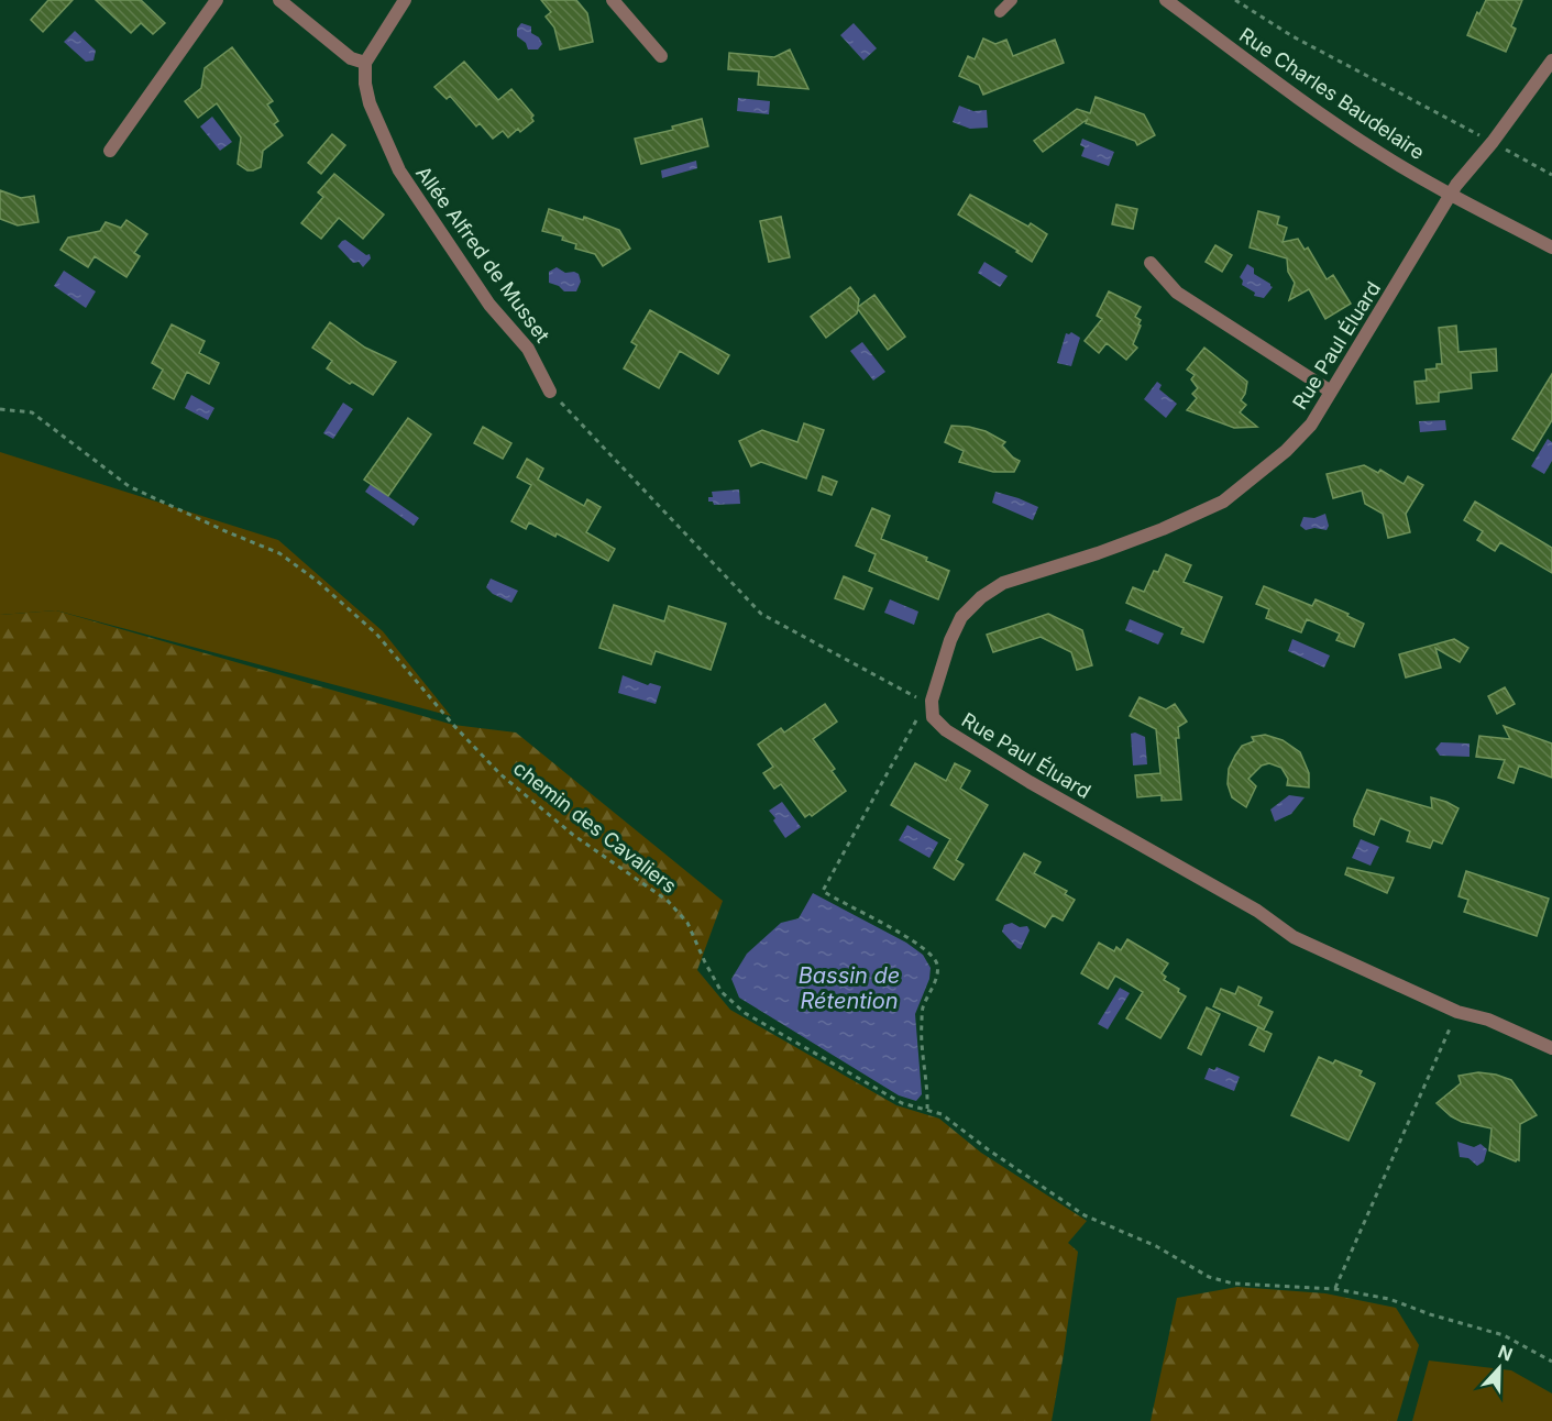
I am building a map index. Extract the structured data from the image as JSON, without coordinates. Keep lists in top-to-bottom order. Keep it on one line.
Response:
{"streets":{"street":["Rue Charles Baudelaire","Allée Alfred de Musset","Rue Paul Éluard"],"path":["chemin des Cavaliers"]},"crossings":[["Rue Charles Baudelaire","Rue Paul Éluard"]],"water":["Bassin de Rétention"],"north":"top"}
